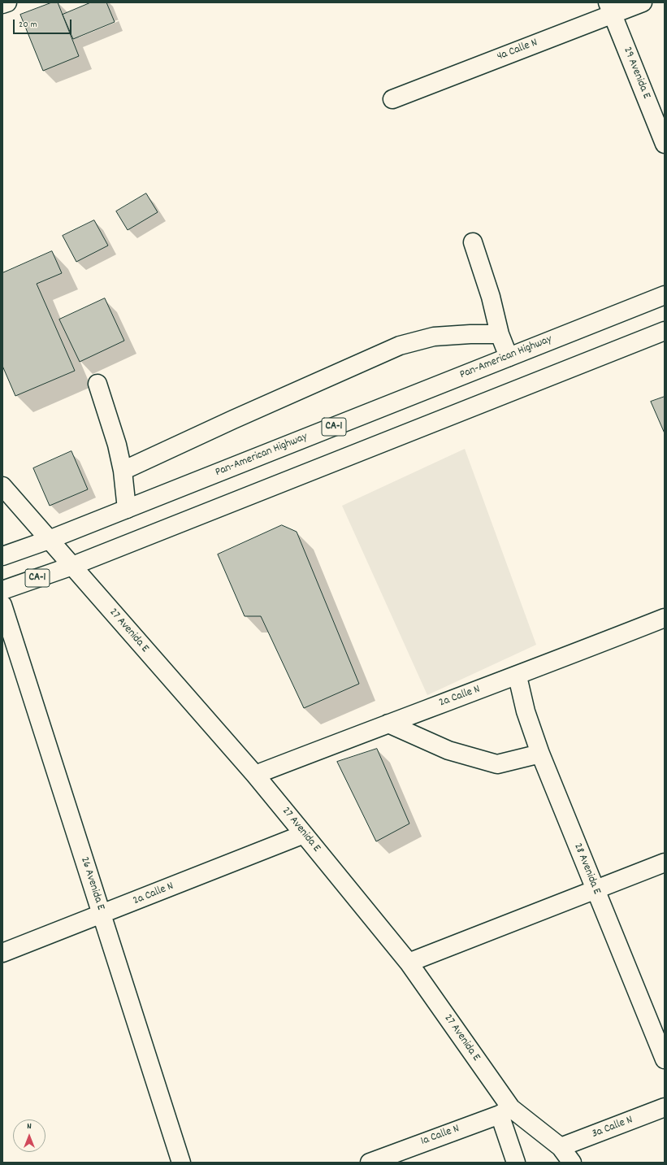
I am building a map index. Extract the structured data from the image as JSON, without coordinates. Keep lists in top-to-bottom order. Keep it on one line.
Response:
{"streets":{"main road":["4a Calle N","29 Avenida E","Pan-American Highway","CA-1","27 Avenida E","2a Calle N","28 Avenida E","26 Avenida E","3a Calle N","1a Calle N"]},"crossings":[["4a Calle N","29 Avenida E"],["Pan-American Highway","27 Avenida E"],["CA-1","27 Avenida E"],["27 Avenida E","2a Calle N"],["27 Avenida E","1a Calle N"],["2a Calle N","28 Avenida E"],["2a Calle N","26 Avenida E"]],"scale_bar":"20 m","north":"top"}
